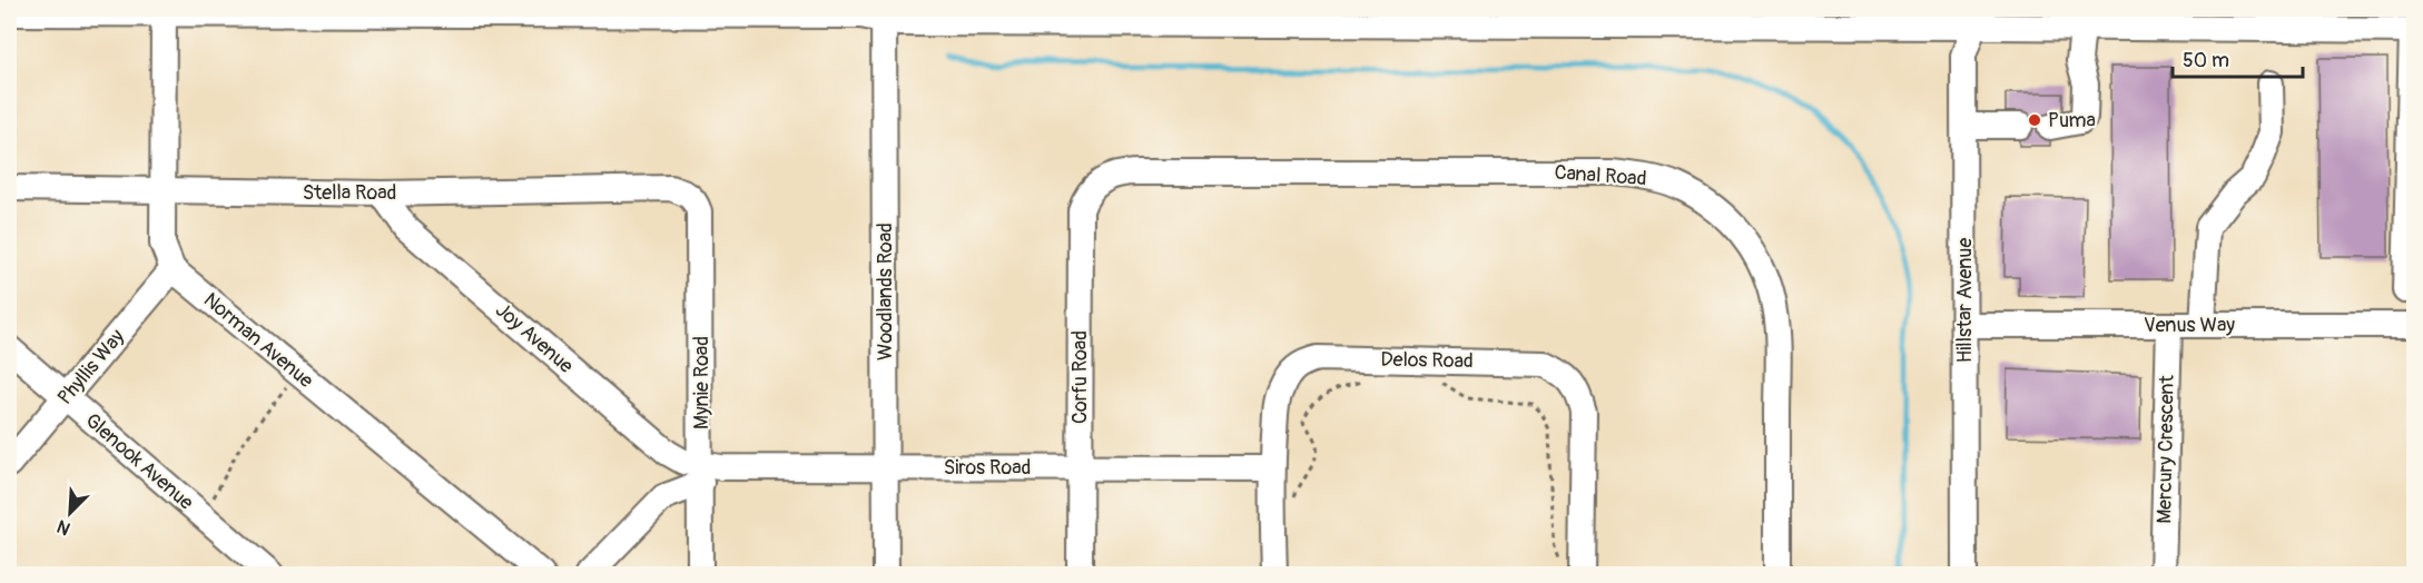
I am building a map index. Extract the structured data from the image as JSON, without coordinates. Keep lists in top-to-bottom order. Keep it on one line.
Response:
{"streets":{"street":["Canal Road","Stella Road","Woodlands Road","Hillstar Avenue","Venus Way","Joy Avenue","Norman Avenue","Delos Road","Phyllis Way","Corfu Road","Mynie Road","Mercury Crescent","Glenook Avenue","Siros Road"]},"crossings":[["Canal Road","Corfu Road"],["Stella Road","Joy Avenue"],["Stella Road","Mynie Road"],["Woodlands Road","Siros Road"],["Hillstar Avenue","Venus Way"],["Venus Way","Mercury Crescent"],["Joy Avenue","Mynie Road"],["Joy Avenue","Siros Road"],["Norman Avenue","Phyllis Way"],["Delos Road","Siros Road"],["Phyllis Way","Glenook Avenue"],["Corfu Road","Siros Road"],["Mynie Road","Siros Road"]],"places":["Puma"],"scale_bar":"50 m","north":"bottom left"}
